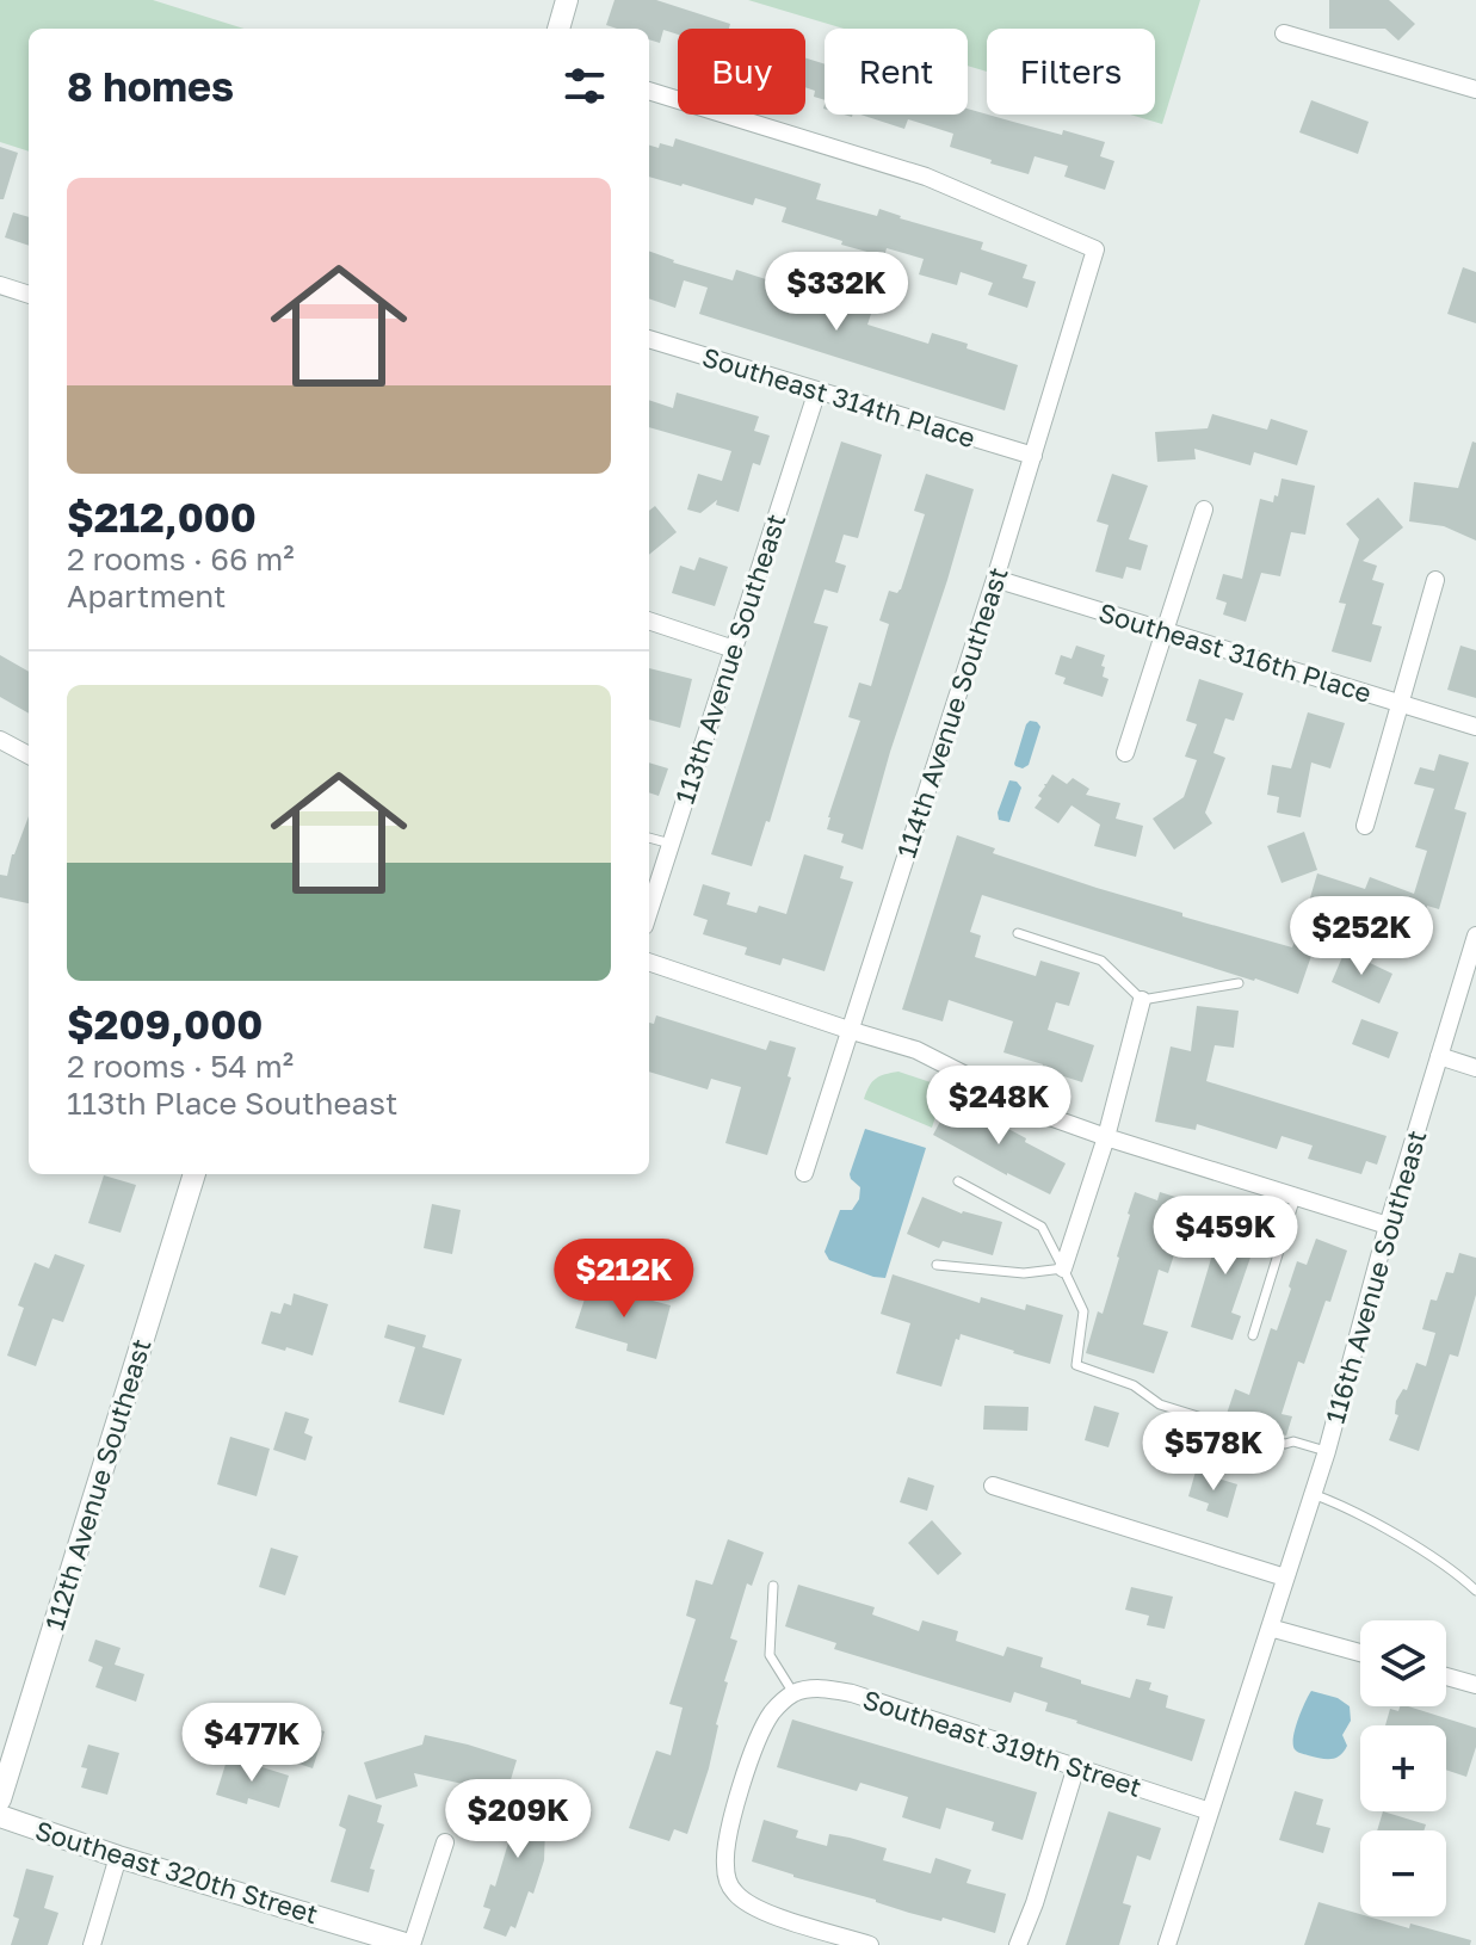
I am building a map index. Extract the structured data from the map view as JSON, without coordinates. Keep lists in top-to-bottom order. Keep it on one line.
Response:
{"streets":{"street":["Southeast 314th Place","Southeast 316th Place","113th Avenue Southeast","114th Avenue Southeast","116th Avenue Southeast","112th Avenue Southeast","Southeast 319th Street","Southeast 320th Street"]},"crossings":[["Southeast 314th Place","113th Avenue Southeast"],["Southeast 314th Place","114th Avenue Southeast"],["Southeast 316th Place","114th Avenue Southeast"],["116th Avenue Southeast","Southeast 319th Street"]],"page":{"chip":["Buy","Rent","Filters"],"heading":"8 homes","list":[{"name":"$212,000","note":"2 rooms · 66 m² · Apartment"},{"name":"$209,000","note":"2 rooms · 54 m² · 113th Place Southeast"}],"price":["$332K","$252K","$248K","$459K","$212K","$578K","$477K","$209K"],"map_buttons":["+","−"]}}
